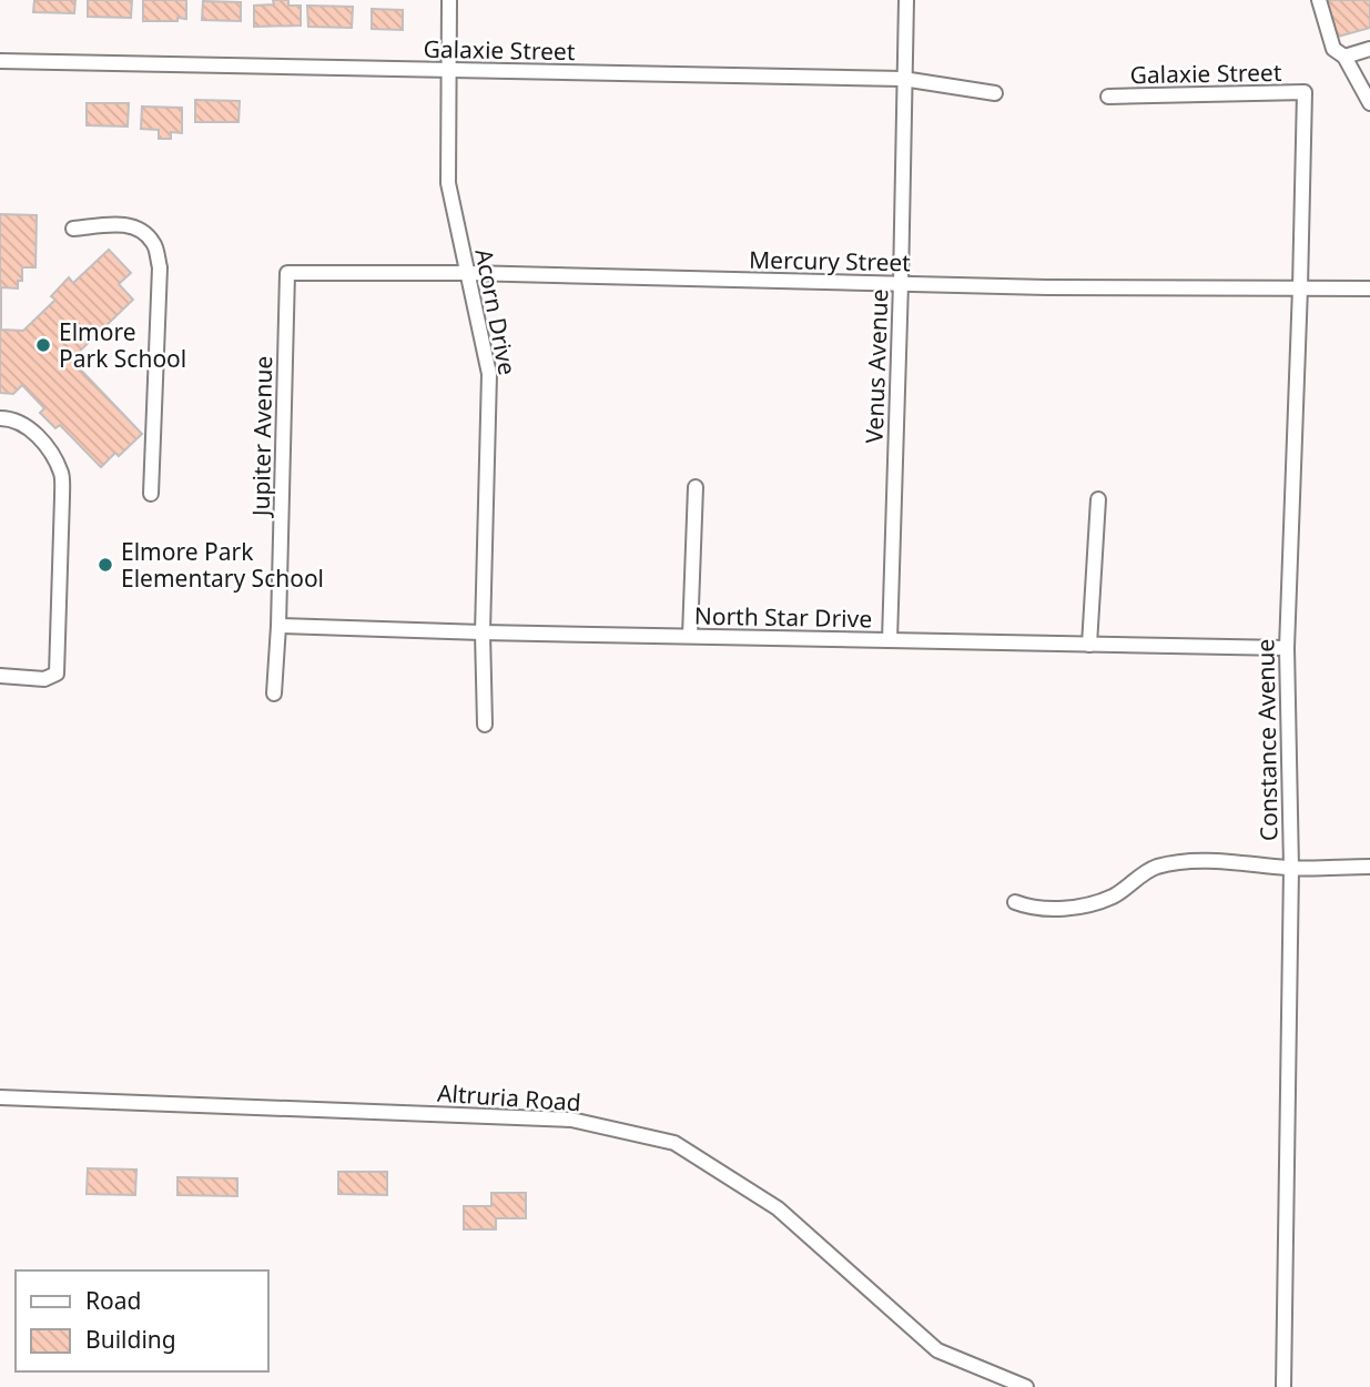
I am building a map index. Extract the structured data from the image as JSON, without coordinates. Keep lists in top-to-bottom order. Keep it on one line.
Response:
{"streets":{"street":["Galaxie Street","Mercury Street","Acorn Drive","Venus Avenue","Jupiter Avenue","North Star Drive","Constance Avenue","Altruria Road"]},"crossings":[["Galaxie Street","Acorn Drive"],["Galaxie Street","Venus Avenue"],["Galaxie Street","Constance Avenue"],["Mercury Street","Acorn Drive"],["Mercury Street","Venus Avenue"],["Mercury Street","Jupiter Avenue"],["Mercury Street","Constance Avenue"],["Acorn Drive","North Star Drive"],["Venus Avenue","North Star Drive"],["Jupiter Avenue","North Star Drive"],["North Star Drive","Constance Avenue"]],"places":["Elmore Park School","Elmore Park Elementary School"],"legend":["Road","Building"]}
